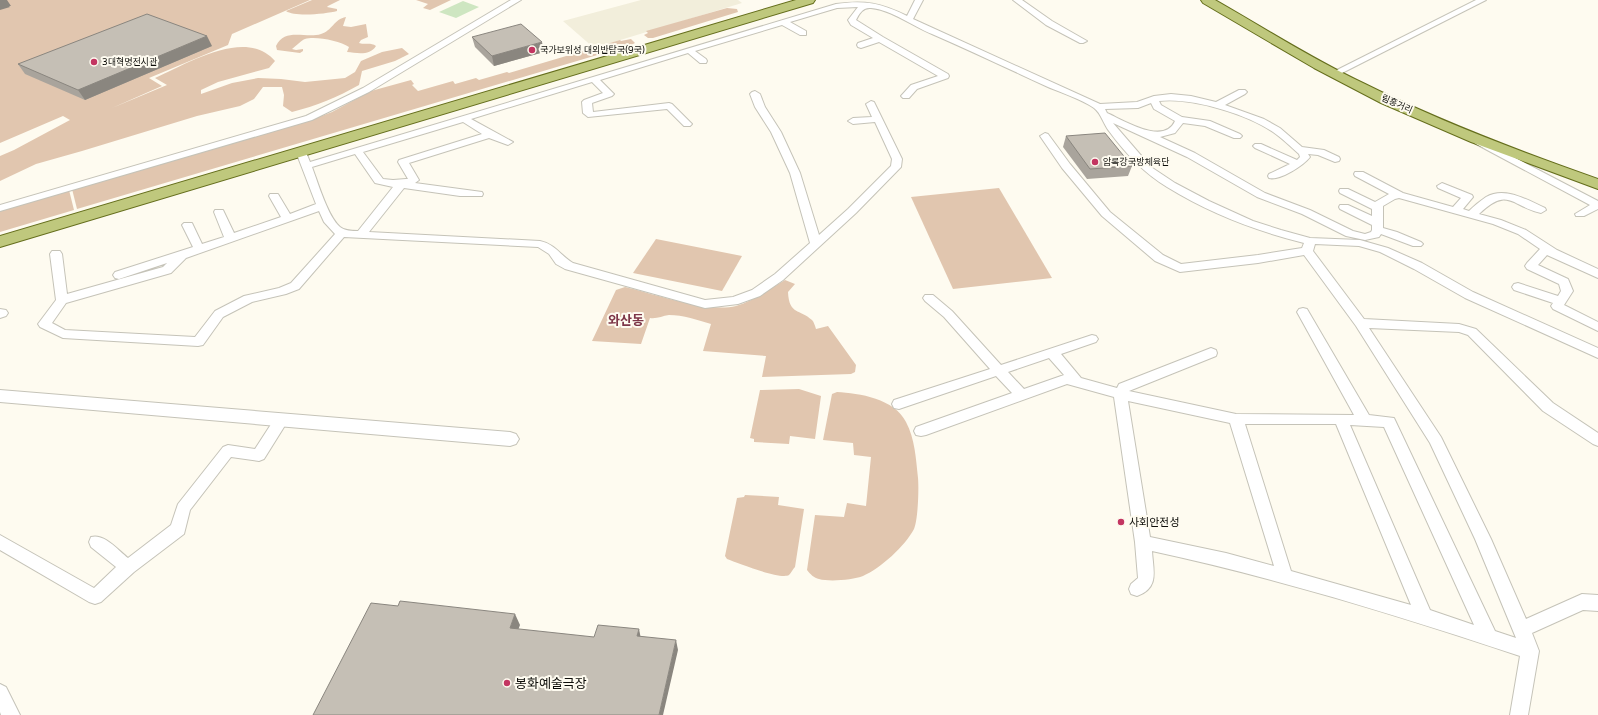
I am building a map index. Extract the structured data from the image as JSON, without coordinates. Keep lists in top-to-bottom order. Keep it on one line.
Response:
{"streets":{"main road":["림흥거리"]},"districts":["와산동"],"places":["국가보위성 대외반탐국(9국)","3대혁명전시관","압록강국방체육단","사회안전성","봉화예술극장"]}
